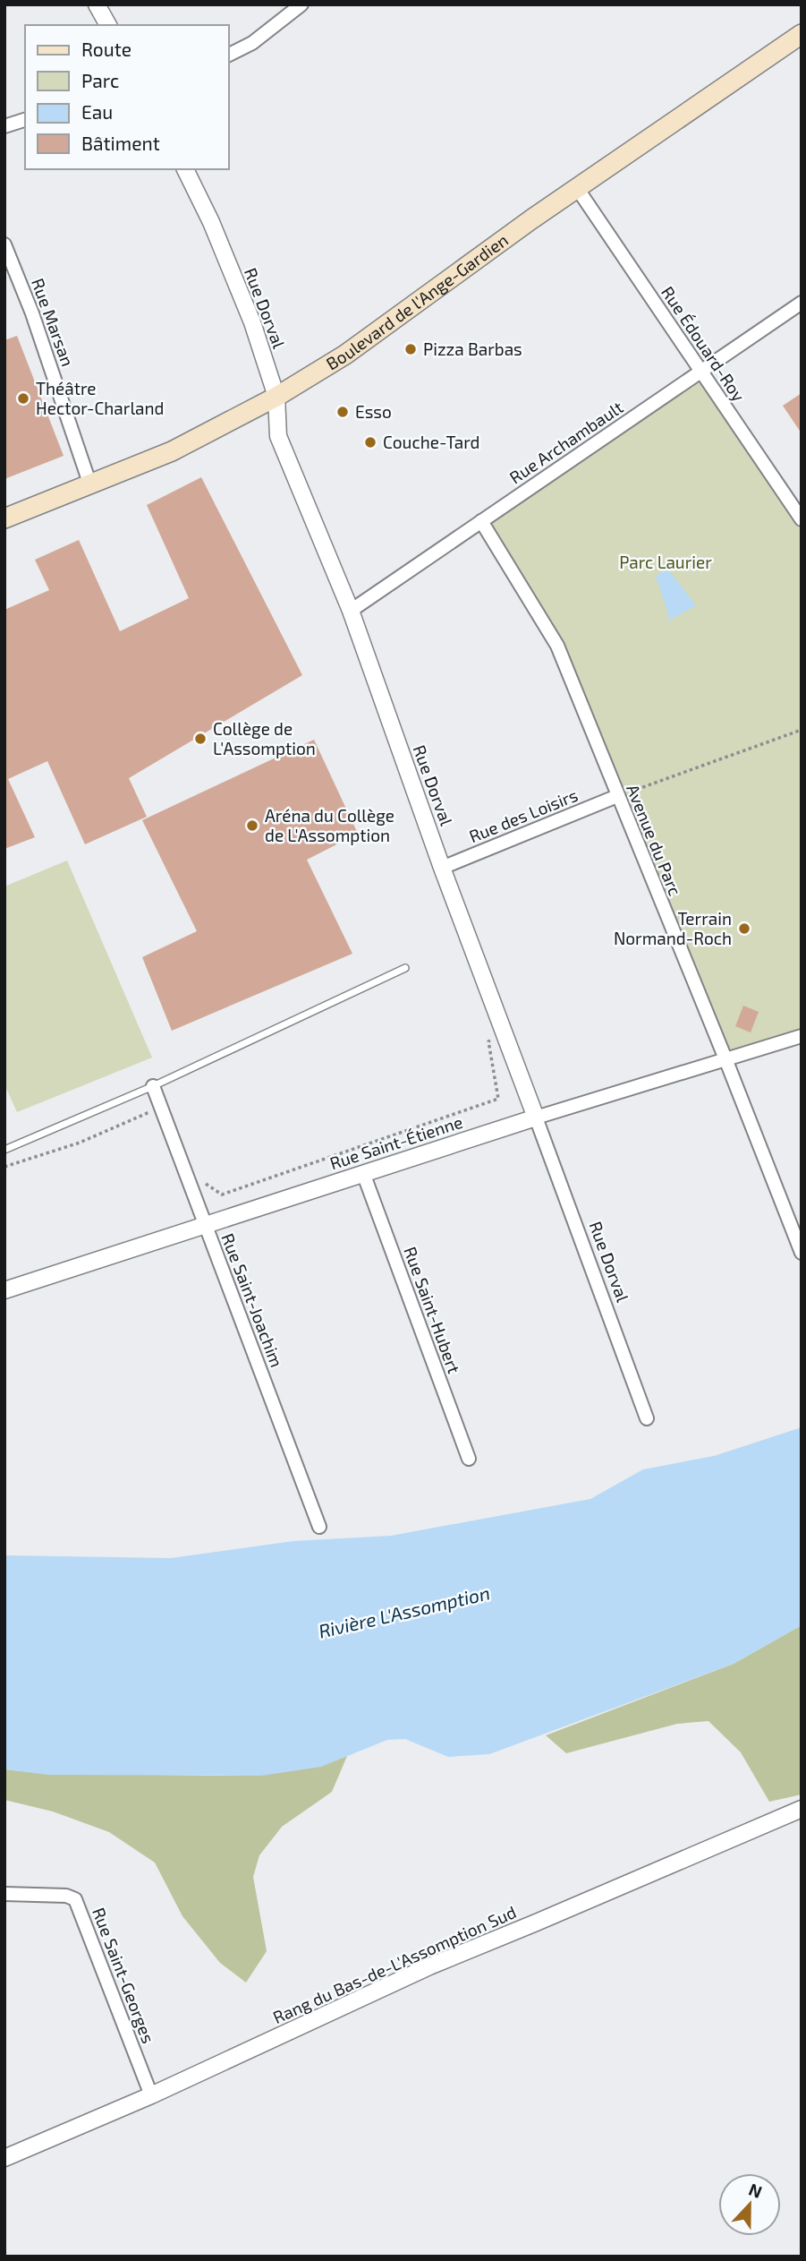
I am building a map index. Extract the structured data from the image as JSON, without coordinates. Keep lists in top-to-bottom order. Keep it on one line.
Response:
{"streets":{"main road":["Boulevard de l'Ange-Gardien"],"street":["Rue Dorval","Rue Marsan","Rue Édouard-Roy","Rue Archambault","Rue des Loisirs","Avenue du Parc","Rue Saint-Étienne","Rue Saint-Joachim","Rue Saint-Hubert","Rang du Bas-de-L'Assomption Sud","Rue Saint-Georges"]},"crossings":[["Boulevard de l'Ange-Gardien","Rue Dorval"],["Boulevard de l'Ange-Gardien","Rue Marsan"],["Boulevard de l'Ange-Gardien","Rue Édouard-Roy"],["Rue Dorval","Rue Archambault"],["Rue Dorval","Rue des Loisirs"],["Rue Dorval","Rue Saint-Étienne"],["Rue Édouard-Roy","Rue Archambault"],["Rue Archambault","Avenue du Parc"],["Rue des Loisirs","Avenue du Parc"],["Avenue du Parc","Rue Saint-Étienne"],["Rue Saint-Étienne","Rue Saint-Joachim"],["Rue Saint-Étienne","Rue Saint-Hubert"],["Rang du Bas-de-L'Assomption Sud","Rue Saint-Georges"]],"water":["Rivière L'Assomption"],"parks":["Parc Laurier"],"places":["Pizza Barbas","Théâtre Hector-Charland","Esso","Couche-Tard","Collège de L'Assomption","Aréna du Collège de L'Assomption","Terrain Normand-Roch"],"legend":["Route","Parc","Eau","Bâtiment"],"north":"top"}
